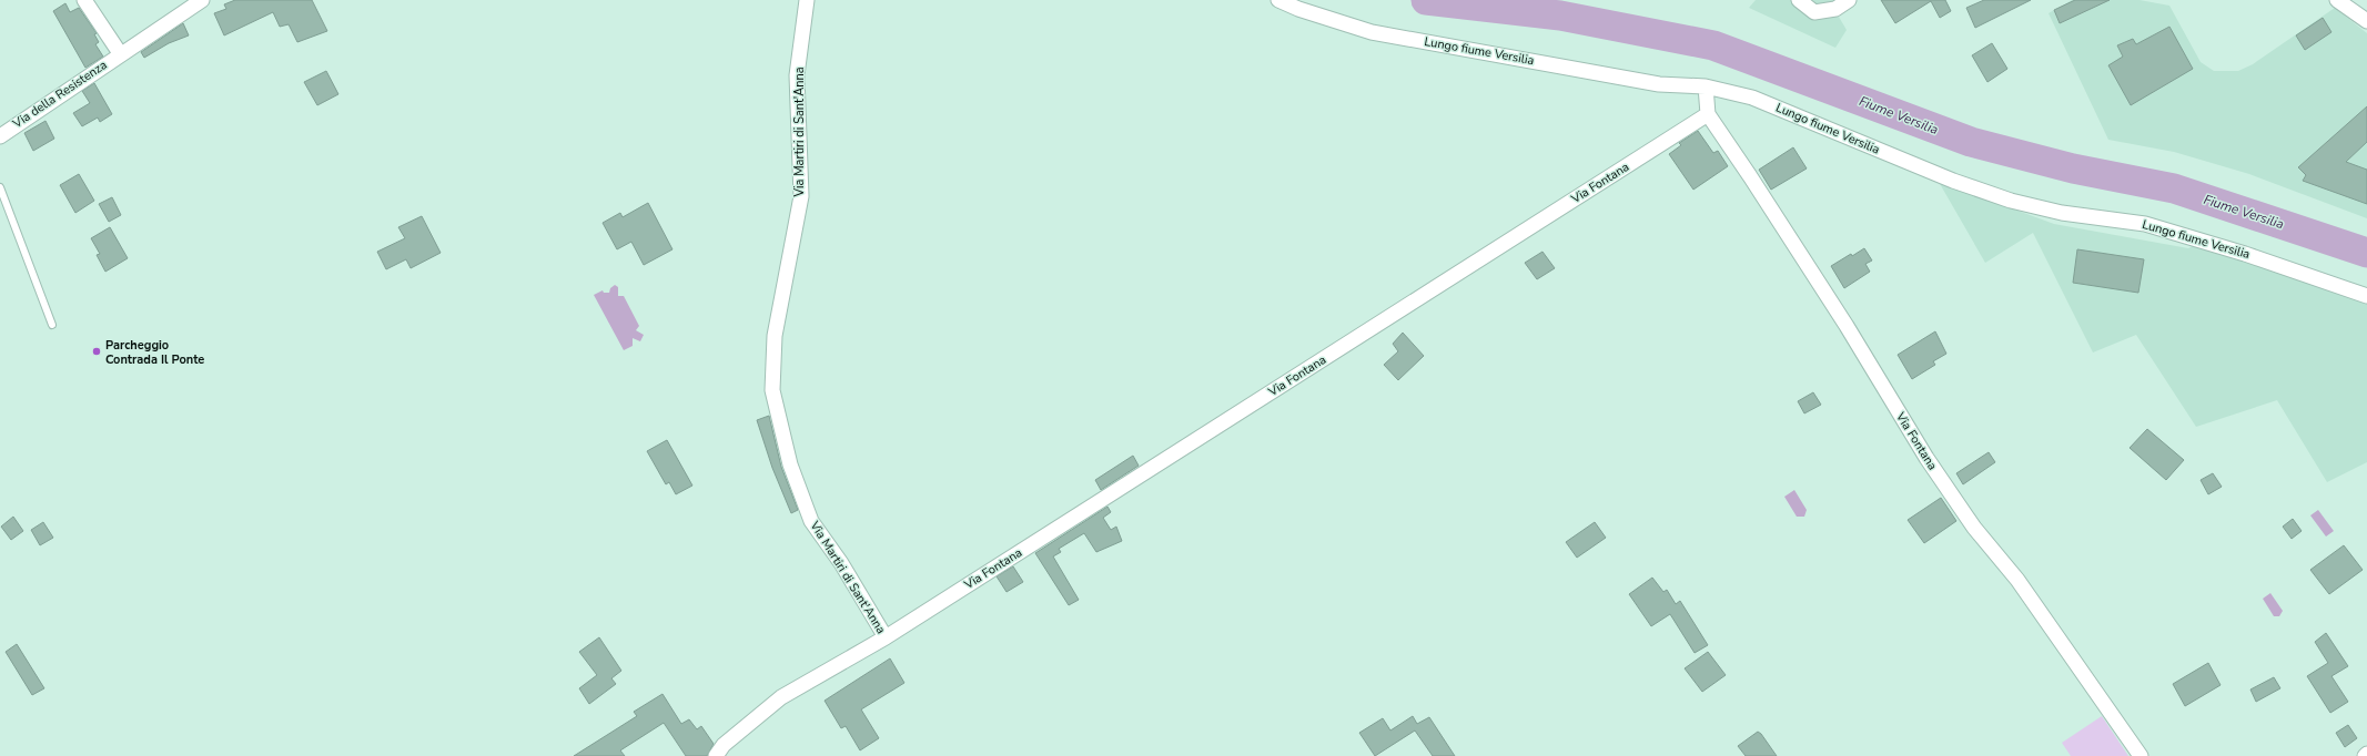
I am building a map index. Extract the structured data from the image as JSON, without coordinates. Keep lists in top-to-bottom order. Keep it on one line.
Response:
{"streets":{"street":["Lungo fiume Versilia","Via della Resistenza","Via Martiri di Sant'Anna","Via Fontana"]},"crossings":[["Lungo fiume Versilia","Via Fontana"],["Via Martiri di Sant'Anna","Via Fontana"]],"water":["Fiume Versilia"],"places":["Parcheggio Contrada Il Ponte"]}
